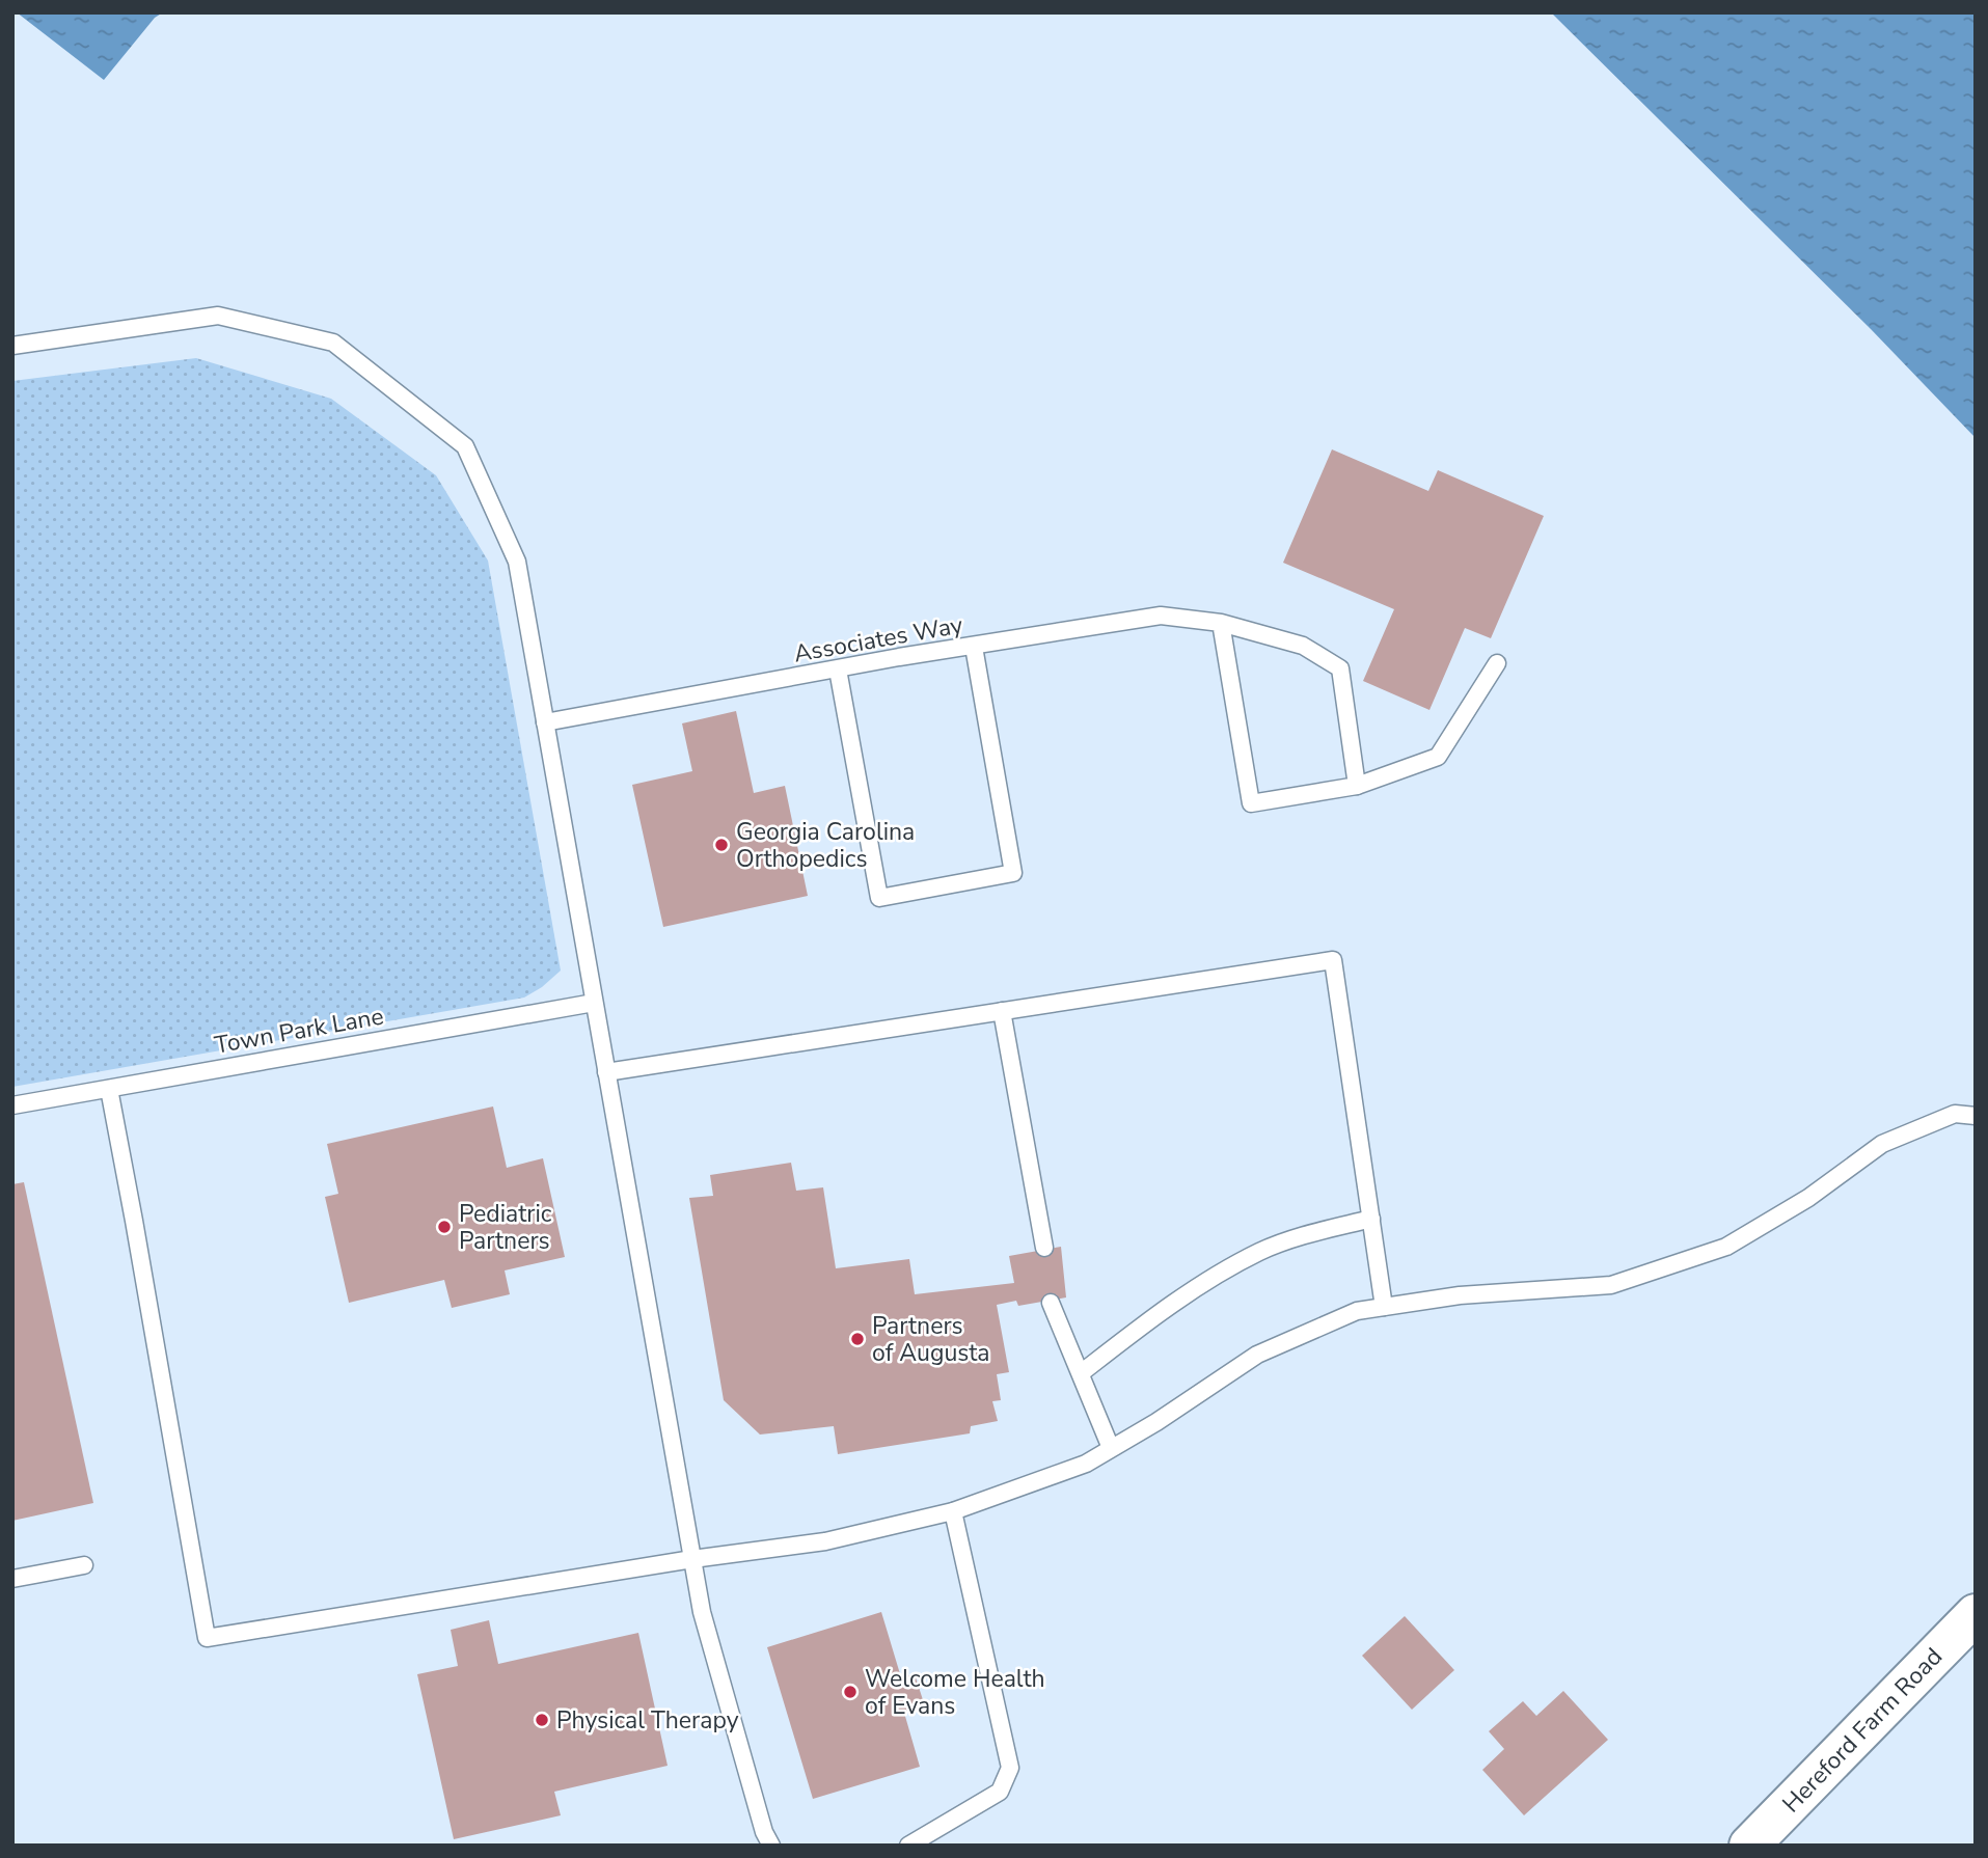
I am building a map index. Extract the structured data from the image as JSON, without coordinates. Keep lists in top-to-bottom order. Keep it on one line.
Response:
{"streets":{"street":["Hereford Farm Road"],"lane":["Associates Way","Town Park Lane"]},"places":["Georgia Carolina Orthopedics","Pediatric Partners","Partners of Augusta","Welcome Health of Evans","Physical Therapy"]}
